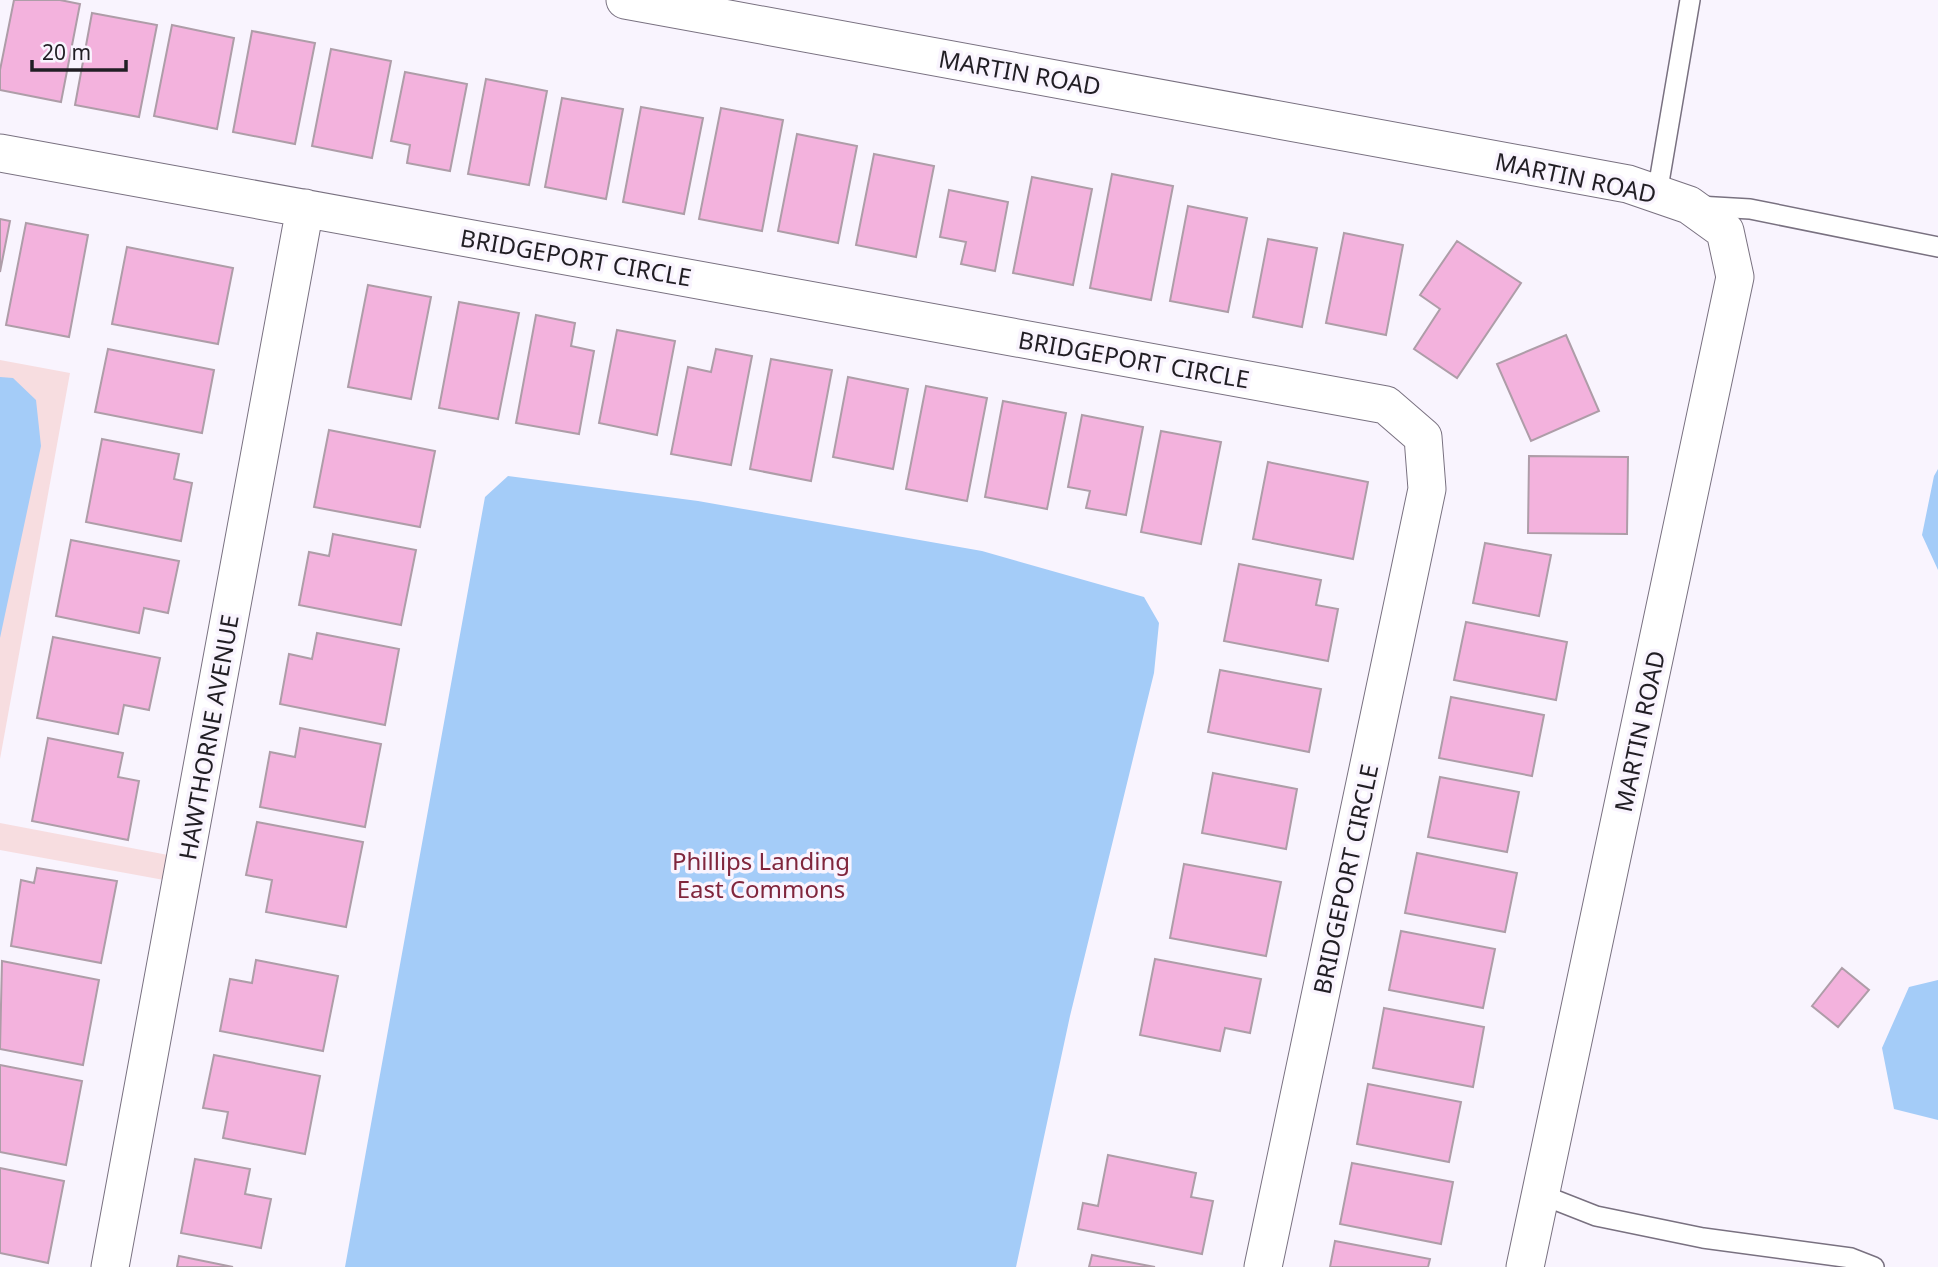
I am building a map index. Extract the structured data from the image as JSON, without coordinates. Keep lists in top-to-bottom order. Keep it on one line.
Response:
{"streets":{"street":["MARTIN ROAD","BRIDGEPORT CIRCLE","HAWTHORNE AVENUE"]},"crossings":[["BRIDGEPORT CIRCLE","HAWTHORNE AVENUE"]],"parks":["Phillips Landing East Commons"],"scale_bar":"20 m"}
